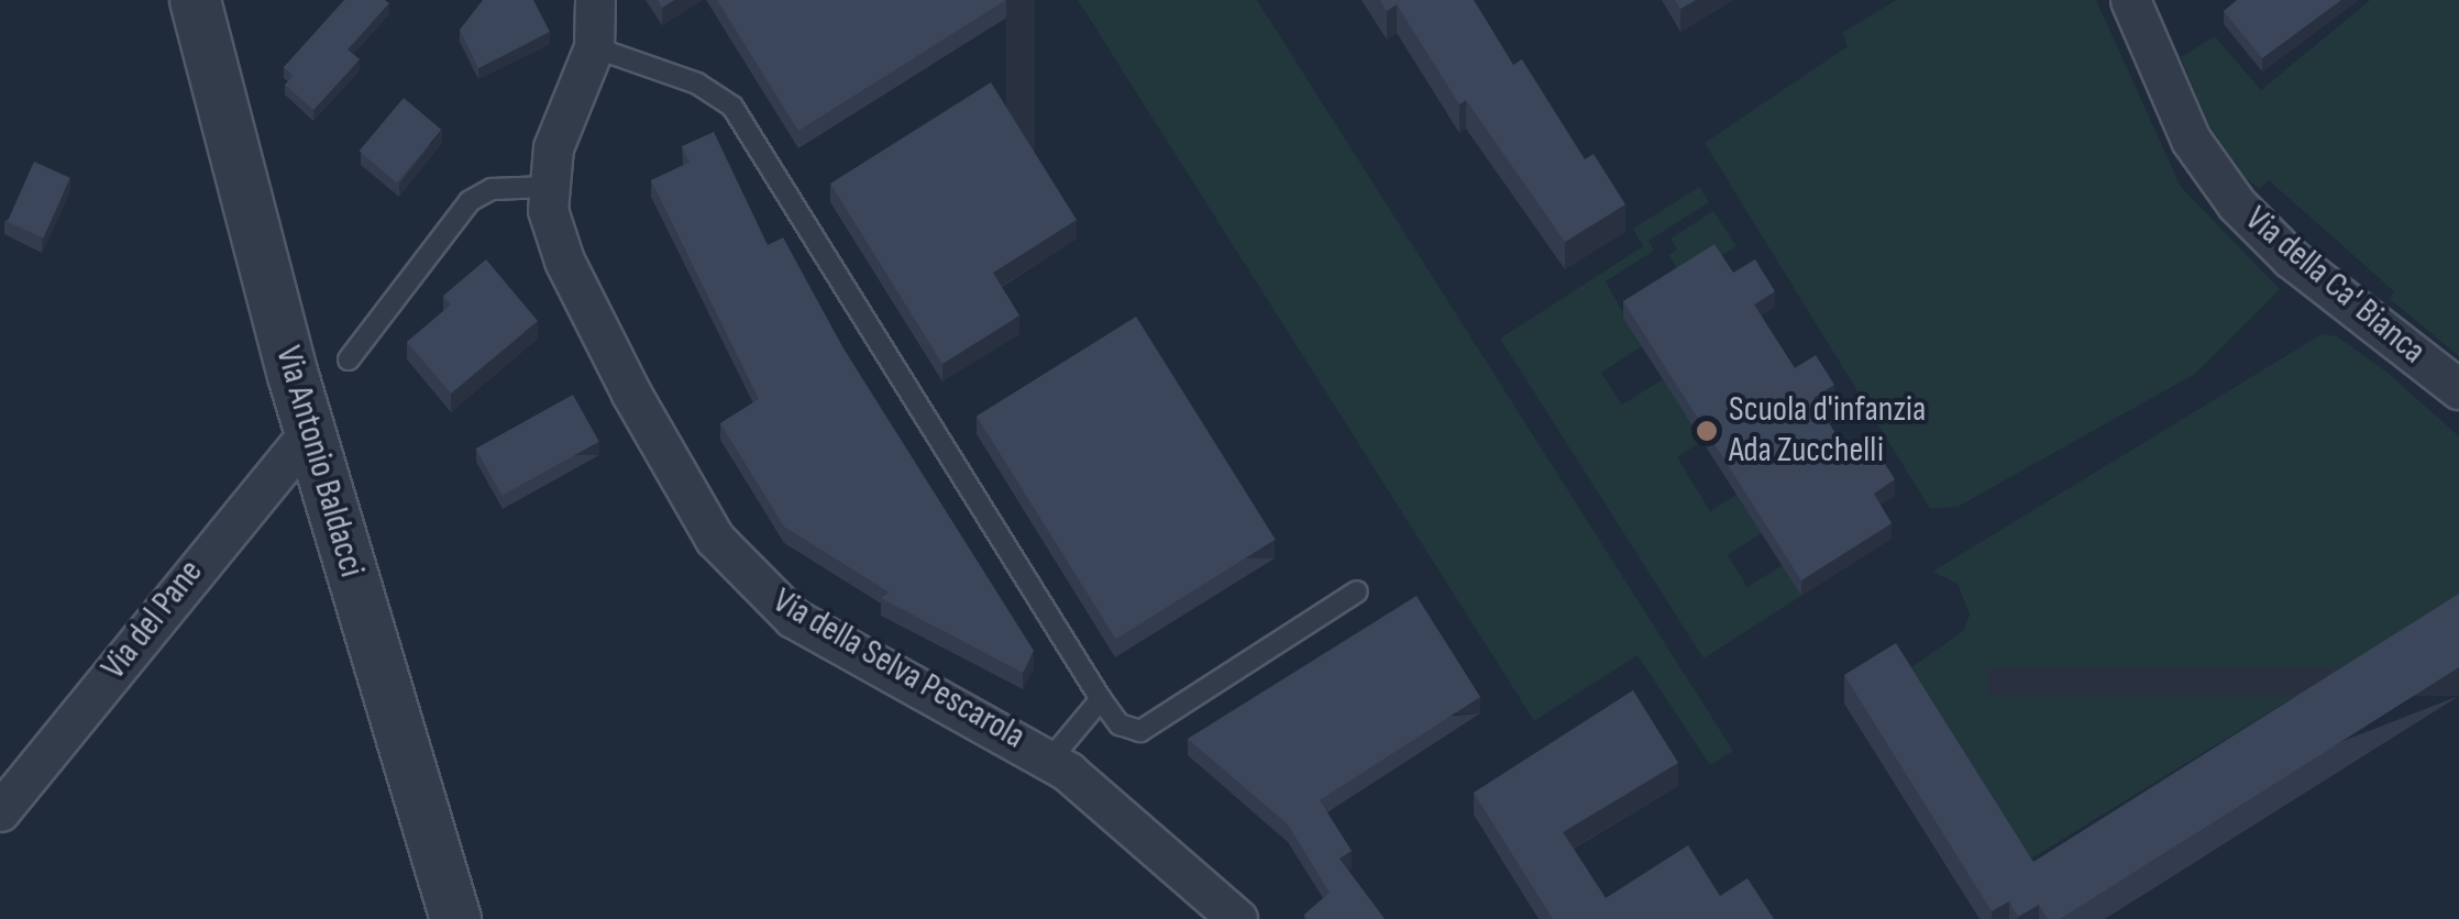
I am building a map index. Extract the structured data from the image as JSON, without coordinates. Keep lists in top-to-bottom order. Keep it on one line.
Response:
{"streets":{"street":["Via della Ca' Bianca","Via Antonio Baldacci","Via del Pane","Via della Selva Pescarola"]},"crossings":[["Via Antonio Baldacci","Via del Pane"]],"places":["Scuola d'infanzia Ada Zucchelli"]}
